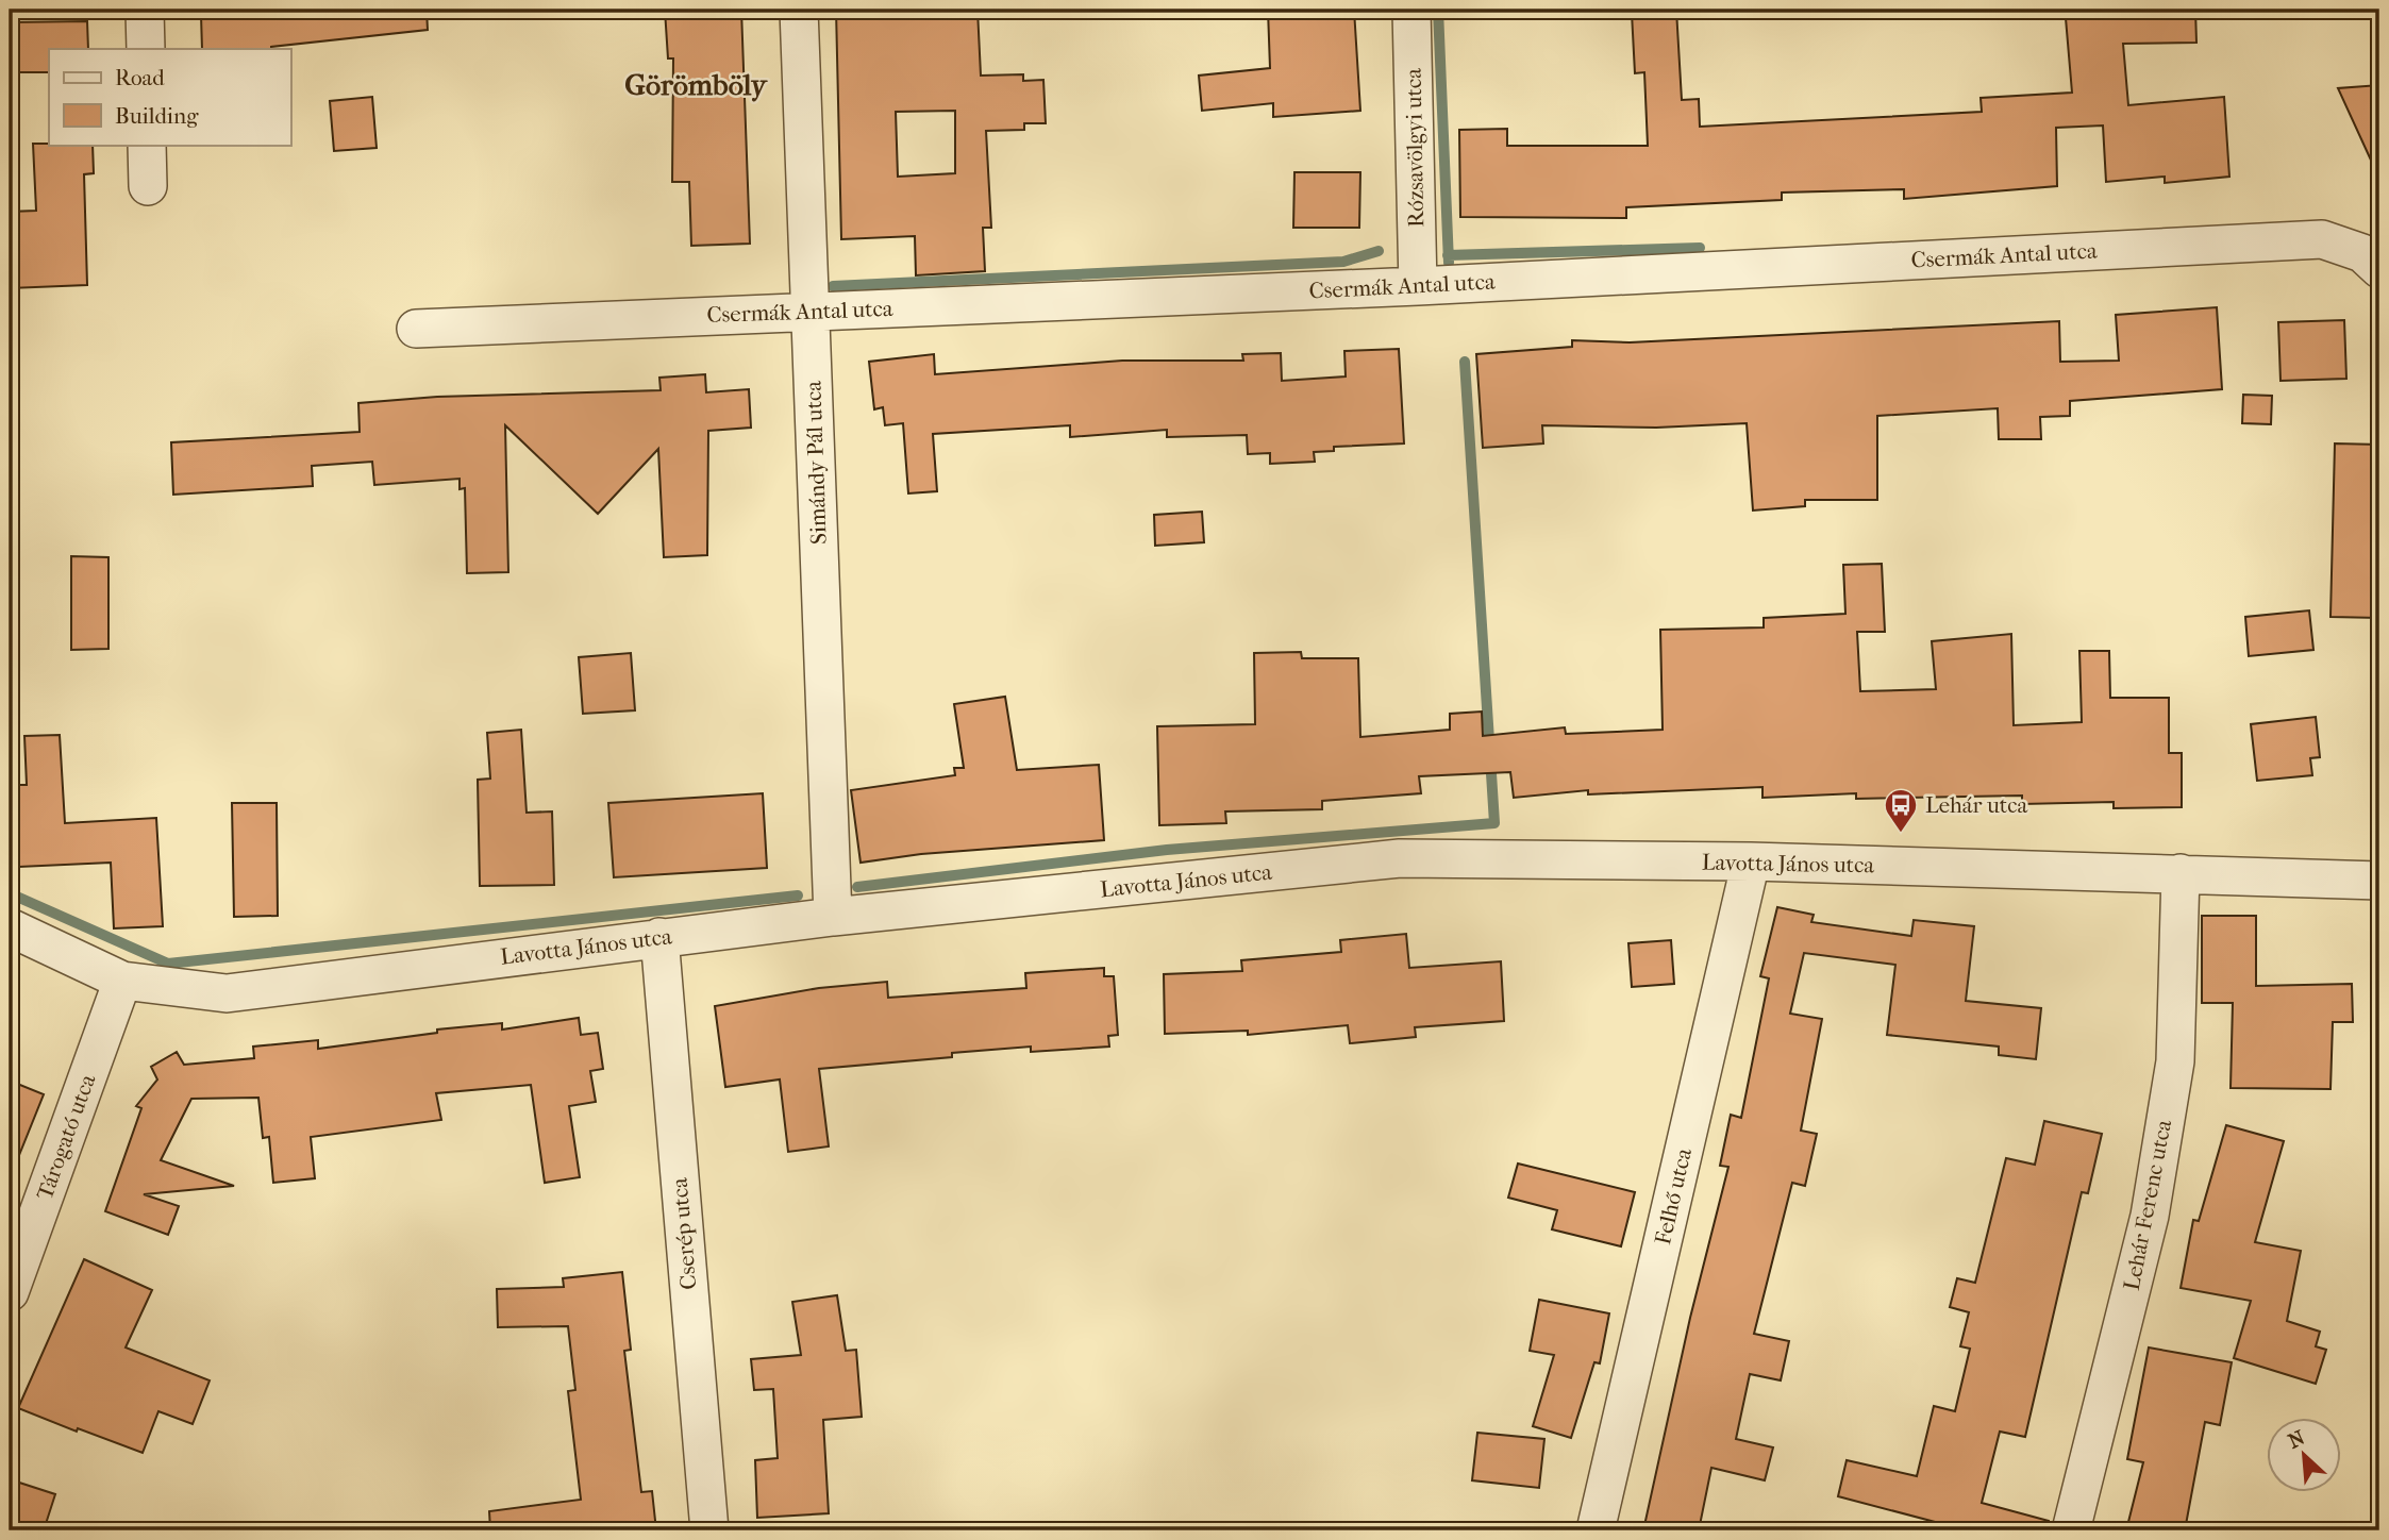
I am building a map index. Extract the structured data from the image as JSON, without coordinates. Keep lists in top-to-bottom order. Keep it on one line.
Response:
{"streets":{"street":["Rózsavölgyi utca","Csermák Antal utca","Simándy Pál utca","Lavotta János utca","Tárogató utca","Felhő utca","Lehár Ferenc utca","Cserép utca"]},"crossings":[["Rózsavölgyi utca","Csermák Antal utca"],["Csermák Antal utca","Simándy Pál utca"],["Simándy Pál utca","Lavotta János utca"],["Lavotta János utca","Tárogató utca"],["Lavotta János utca","Felhő utca"],["Lavotta János utca","Lehár Ferenc utca"],["Lavotta János utca","Cserép utca"]],"districts":["Görömböly"],"places":{"bus stop":["Lehár utca"]},"legend":["Road","Building"],"north":"top left"}
